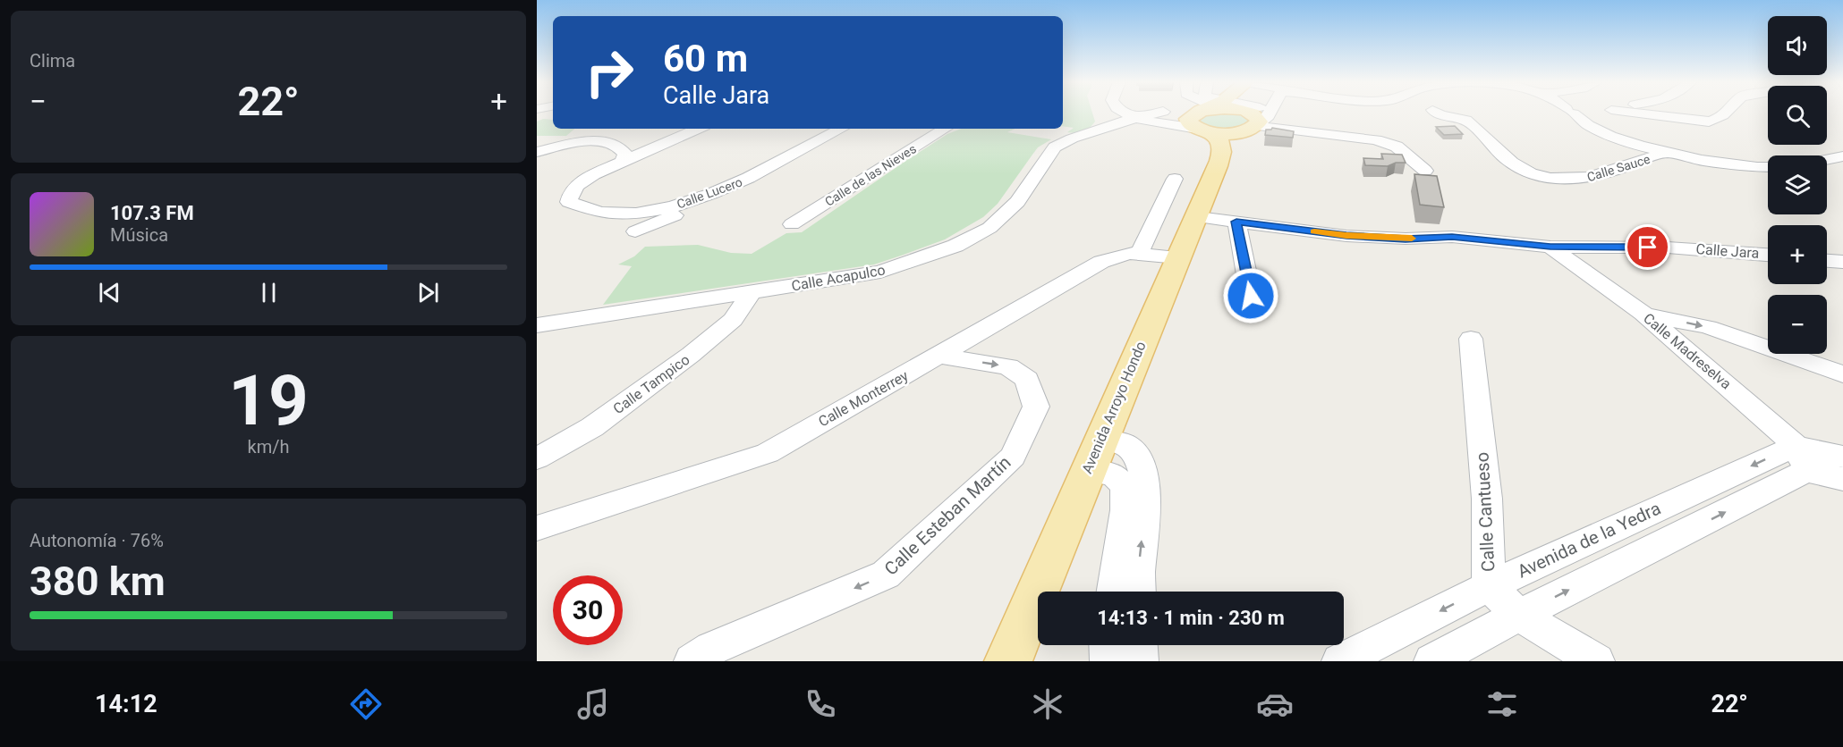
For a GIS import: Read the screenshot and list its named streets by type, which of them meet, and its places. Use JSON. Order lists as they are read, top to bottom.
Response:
{
  "streets": {
    "main road": ["Avenida Arroyo Hondo"],
    "street": [
      "Calle Sauce",
      "Calle de las Nieves",
      "Calle Lucero",
      "Calle Jara",
      "Calle Acapulco",
      "Calle Madreselva",
      "Calle Tampico",
      "Calle Monterrey",
      "Calle Cantueso",
      "Calle Esteban Martín",
      "Avenida de la Yedra"
    ]
  },
  "crossings": [
    ["Calle Jara", "Calle Madreselva"],
    ["Calle Jara", "Avenida Arroyo Hondo"],
    ["Calle Acapulco", "Calle Tampico"],
    ["Calle Madreselva", "Avenida de la Yedra"],
    ["Calle Monterrey", "Avenida Arroyo Hondo"],
    ["Calle Monterrey", "Calle Esteban Martín"],
    ["Calle Cantueso", "Avenida de la Yedra"]
  ],
  "page": {
    "tile": [
      "Clima",
      ["19", "km/h"],
      ["Autonomía · 76%", "380 km"]
    ],
    "map_buttons": ["+", "−"],
    "turn": ["60 m", "Calle Jara"],
    "heat": ["−", "22°", "+"],
    "song": ["107.3 FM", "Música"],
    "limit": "30",
    "trip": "14:13 · 1 min · 230 m",
    "tabs": ["14:12", "22°"]
  }
}
